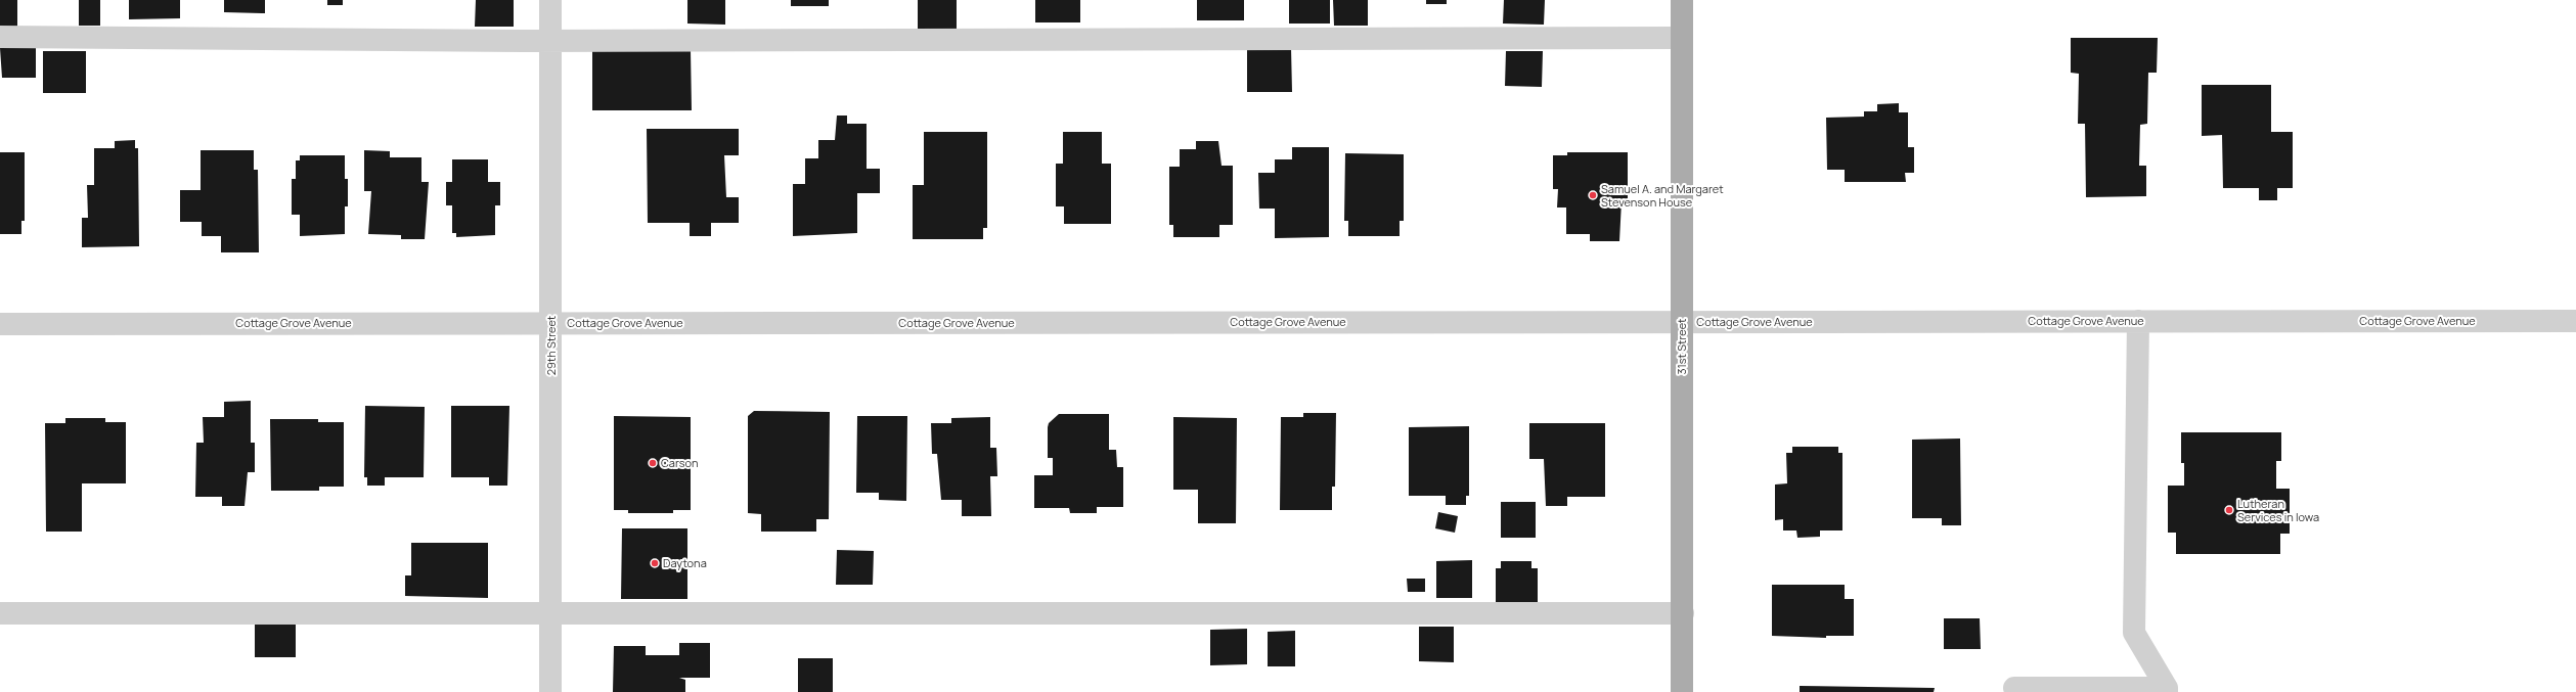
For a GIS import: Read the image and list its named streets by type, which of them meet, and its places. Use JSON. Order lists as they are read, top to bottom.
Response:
{
  "streets": {
    "main road": ["31st Street"],
    "street": ["Cottage Grove Avenue", "29th Street"]
  },
  "crossings": [
    ["Cottage Grove Avenue", "29th Street"],
    ["Cottage Grove Avenue", "31st Street"]
  ],
  "places": [
    "Samuel A. and Margaret Stevenson House",
    "Carson",
    "Lutheran Services in Iowa",
    "Daytona"
  ]
}
